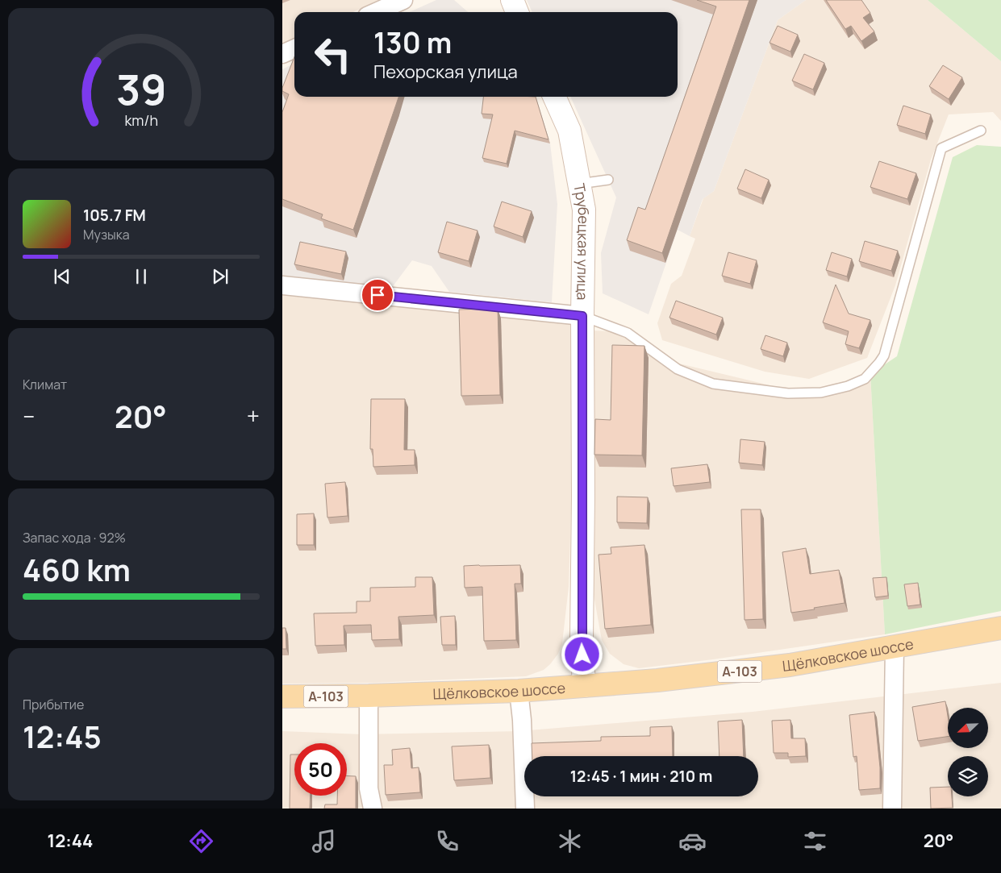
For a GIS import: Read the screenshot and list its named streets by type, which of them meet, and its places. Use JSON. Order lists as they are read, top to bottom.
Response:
{
  "streets": {
    "main road": ["Трубецкая улица", "Щёлковское шоссе", "А-103"]
  },
  "crossings": [
    ["Трубецкая улица", "Щёлковское шоссе"]
  ],
  "north": "bottom left",
  "page": {
    "turn": ["130 m", "Пехорская улица"],
    "song": ["105.7 FM", "Музыка"],
    "tile": [
      "Климат",
      ["Запас хода · 92%", "460 km"],
      ["Прибытие", "12:45"]
    ],
    "heat": ["−", "20°", "+"],
    "limit": "50",
    "trip": "12:45 · 1 мин · 210 m",
    "tabs": ["12:44", "20°"],
    "gauge": ["39", "km/h"]
  }
}
